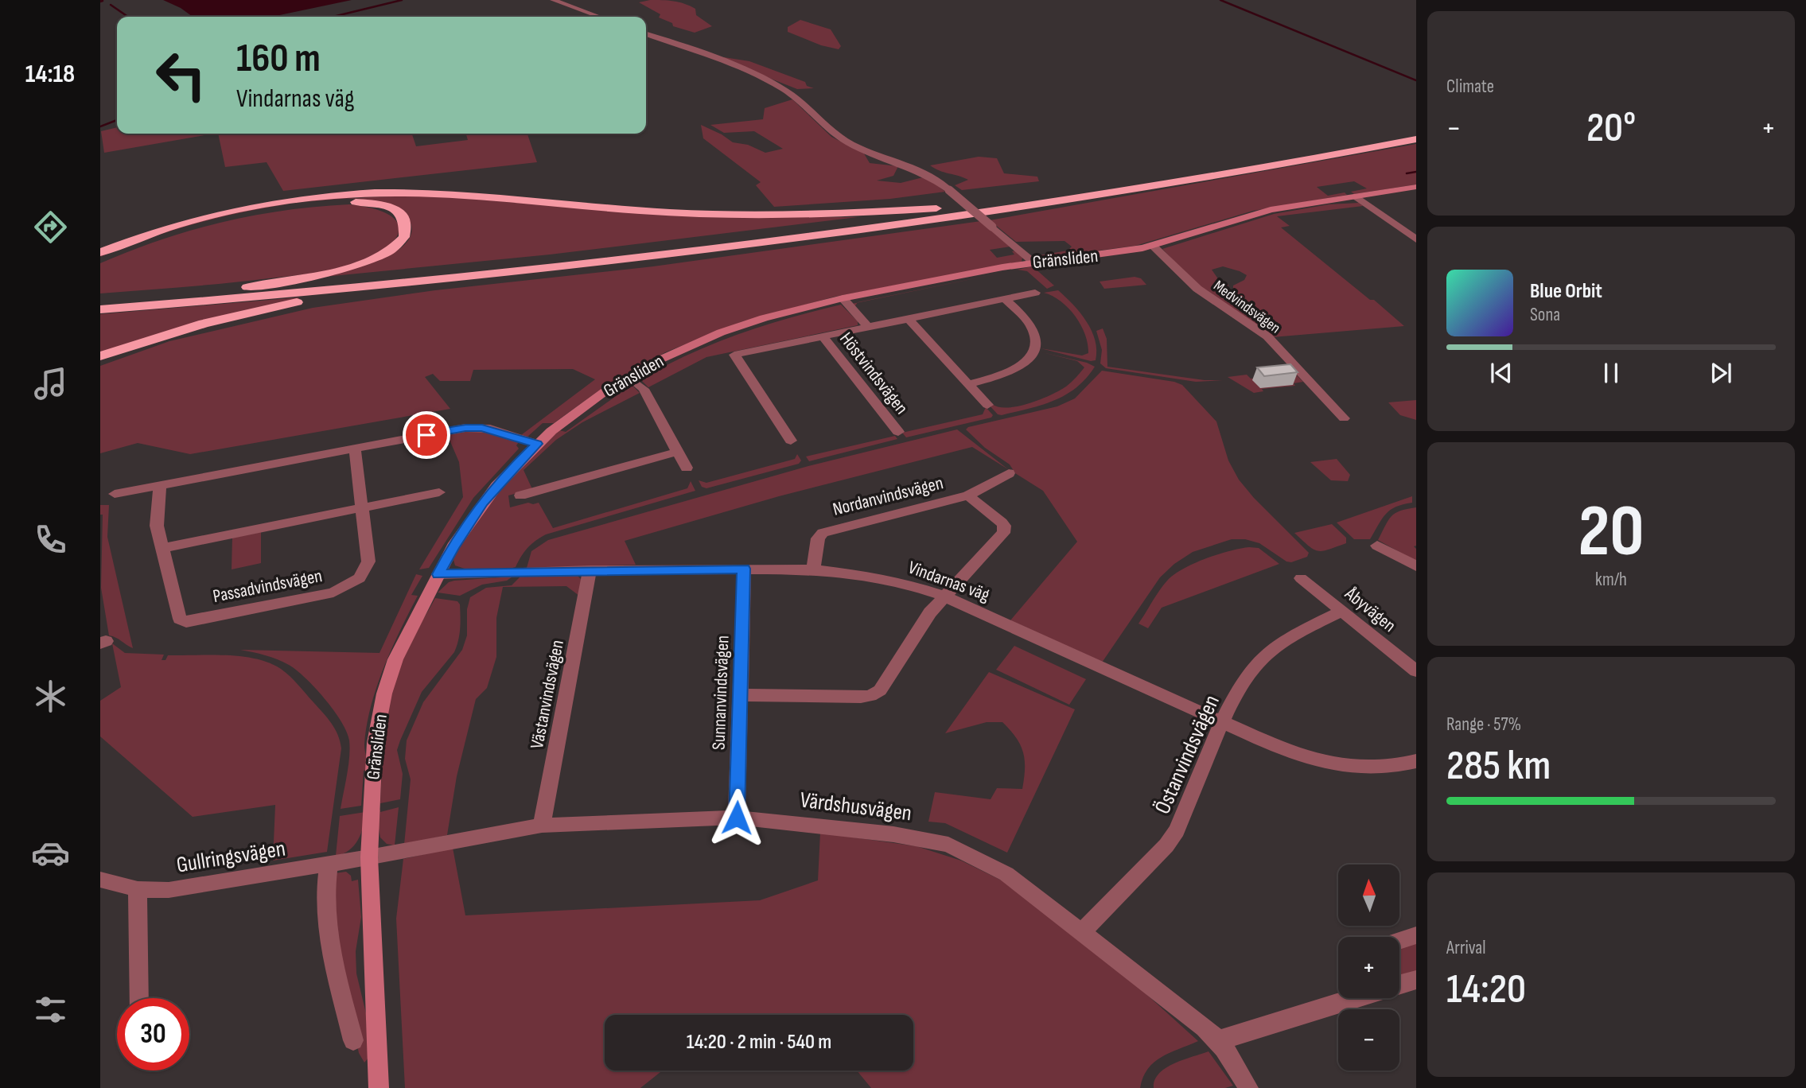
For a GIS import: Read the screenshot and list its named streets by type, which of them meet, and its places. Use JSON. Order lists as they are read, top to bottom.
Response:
{
  "streets": {
    "street": [
      "Gränsliden",
      "Medvindsvägen",
      "Höstvindsvägen",
      "Nordanvindsvägen",
      "Vindarnas väg",
      "Passadvindsvägen",
      "Åbyvägen",
      "Sunnanvindsvägen",
      "Västanvindsvägen",
      "Östanvindsvägen",
      "Värdshusvägen",
      "Gullringsvägen"
    ]
  },
  "crossings": [
    ["Gränsliden", "Medvindsvägen"],
    ["Gränsliden", "Höstvindsvägen"],
    ["Gränsliden", "Vindarnas väg"],
    ["Gränsliden", "Värdshusvägen"],
    ["Gränsliden", "Gullringsvägen"],
    ["Nordanvindsvägen", "Vindarnas väg"],
    ["Nordanvindsvägen", "Sunnanvindsvägen"],
    ["Vindarnas väg", "Sunnanvindsvägen"],
    ["Vindarnas väg", "Västanvindsvägen"],
    ["Vindarnas väg", "Östanvindsvägen"],
    ["Åbyvägen", "Östanvindsvägen"],
    ["Sunnanvindsvägen", "Värdshusvägen"],
    ["Västanvindsvägen", "Värdshusvägen"],
    ["Östanvindsvägen", "Värdshusvägen"],
    ["Värdshusvägen", "Gullringsvägen"]
  ],
  "north": "top",
  "page": {
    "tabs": "14:18",
    "tile": [
      "Climate",
      ["20", "km/h"],
      ["Range · 57%", "285 km"],
      ["Arrival", "14:20"]
    ],
    "turn": ["160 m", "Vindarnas väg"],
    "heat": ["−", "20°", "+"],
    "song": ["Blue Orbit", "Sona"],
    "map_buttons": ["+", "−"],
    "limit": "30",
    "trip": "14:20 · 2 min · 540 m"
  }
}
